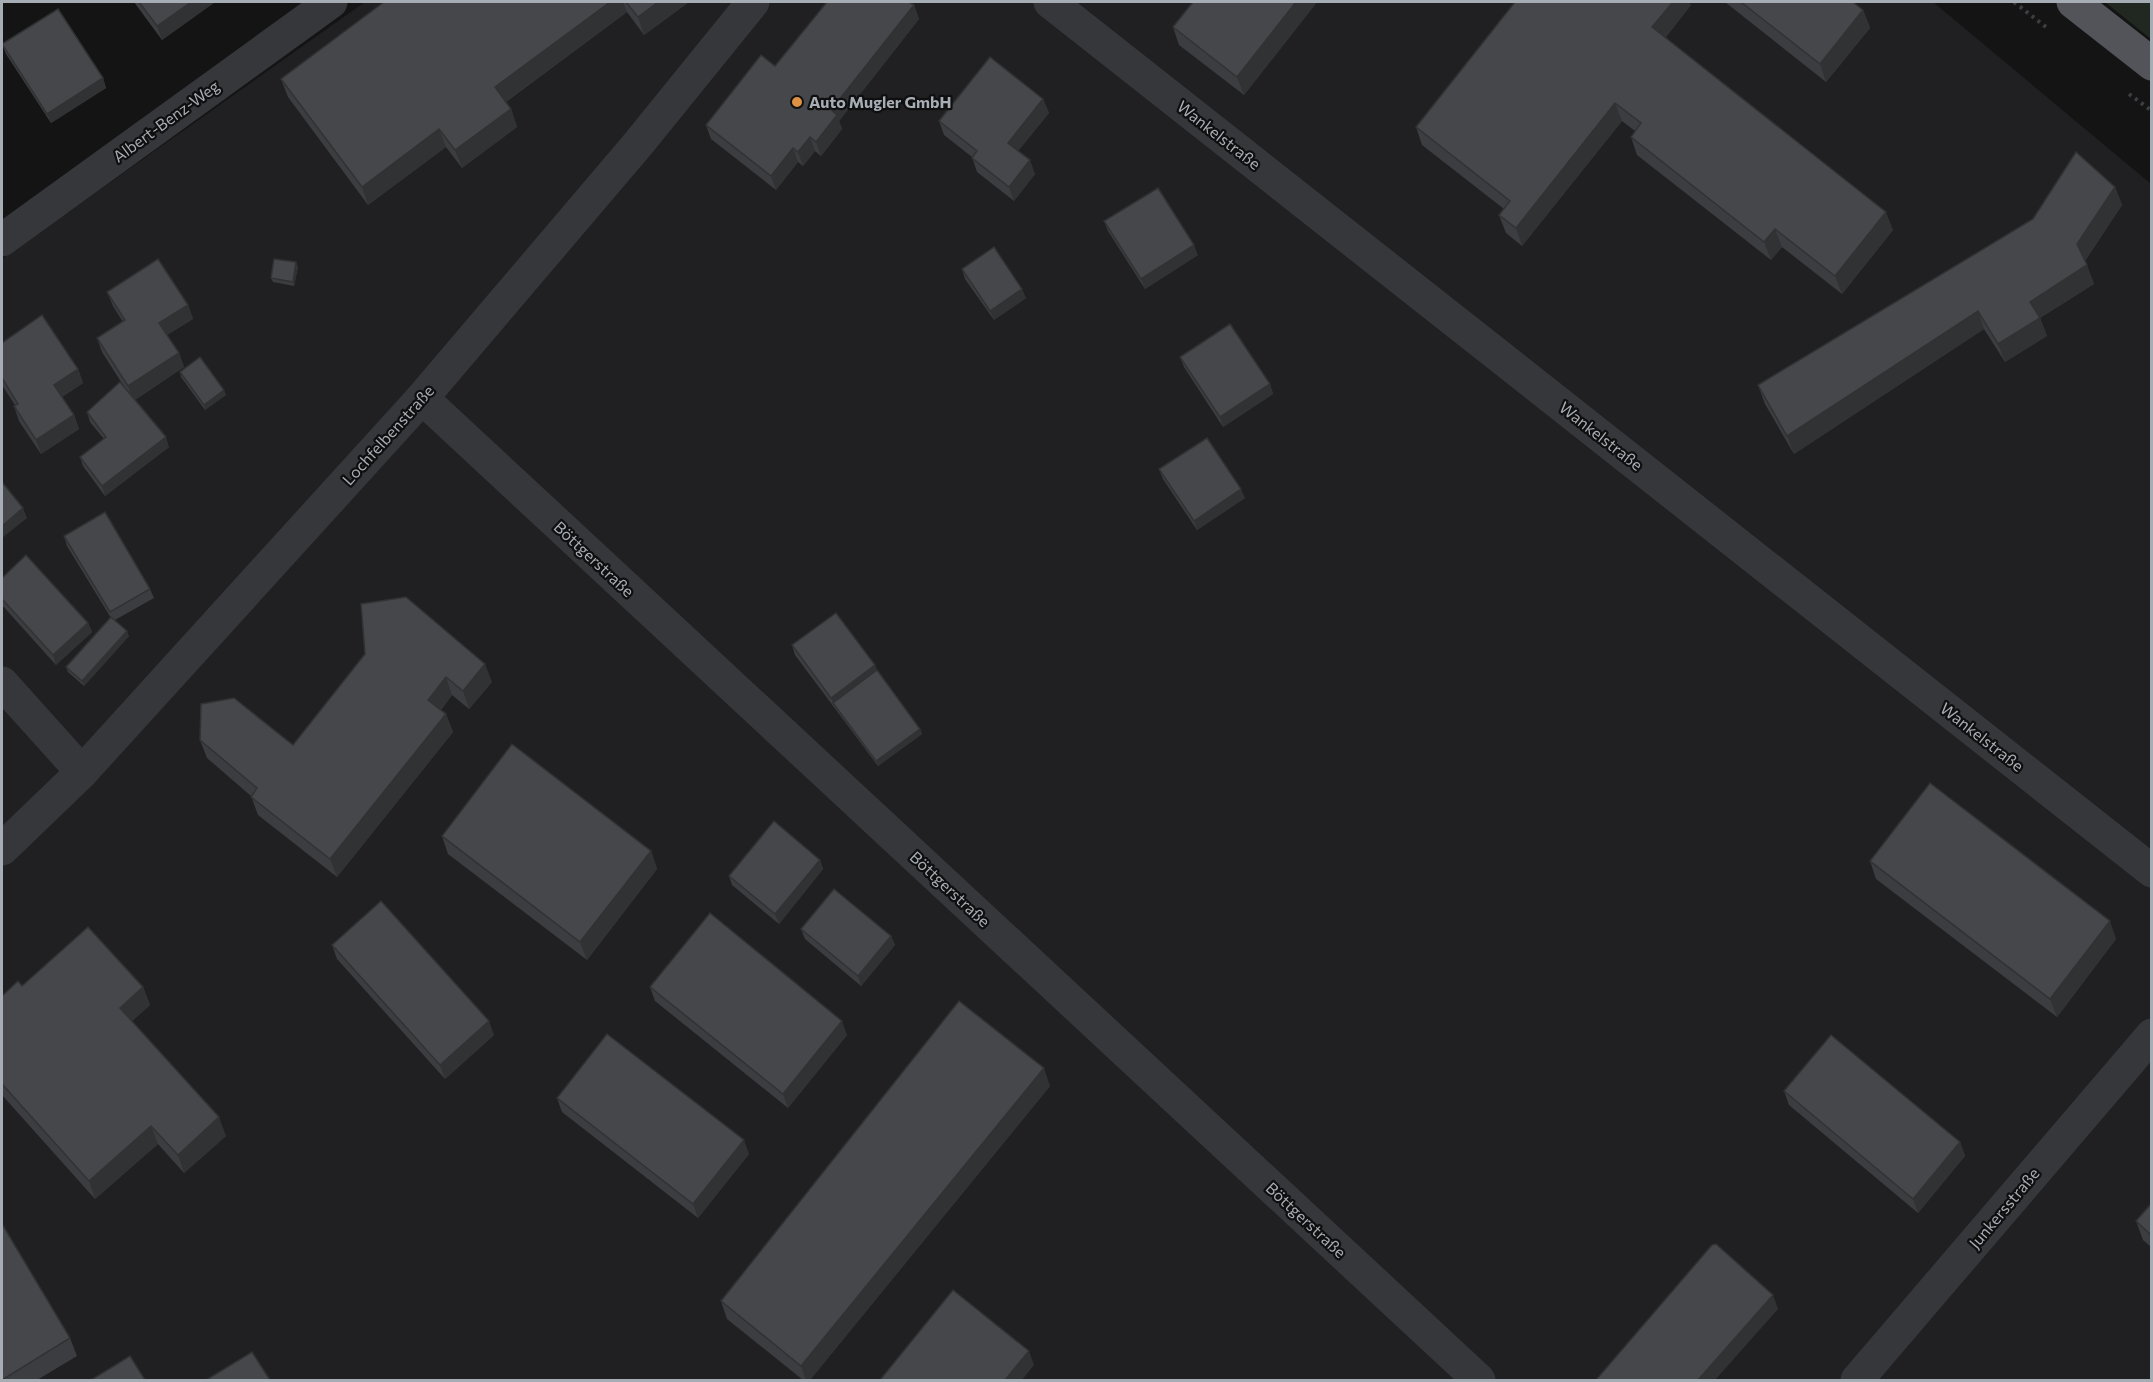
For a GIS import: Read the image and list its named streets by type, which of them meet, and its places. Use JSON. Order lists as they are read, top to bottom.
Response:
{
  "streets": {
    "street": [
      "Albert-Benz-Weg",
      "Wankelstraße",
      "Lochfelbenstraße",
      "Böttgerstraße",
      "Junkersstraße"
    ]
  },
  "crossings": [
    ["Lochfelbenstraße", "Böttgerstraße"]
  ],
  "places": ["Auto Mugler GmbH"]
}
